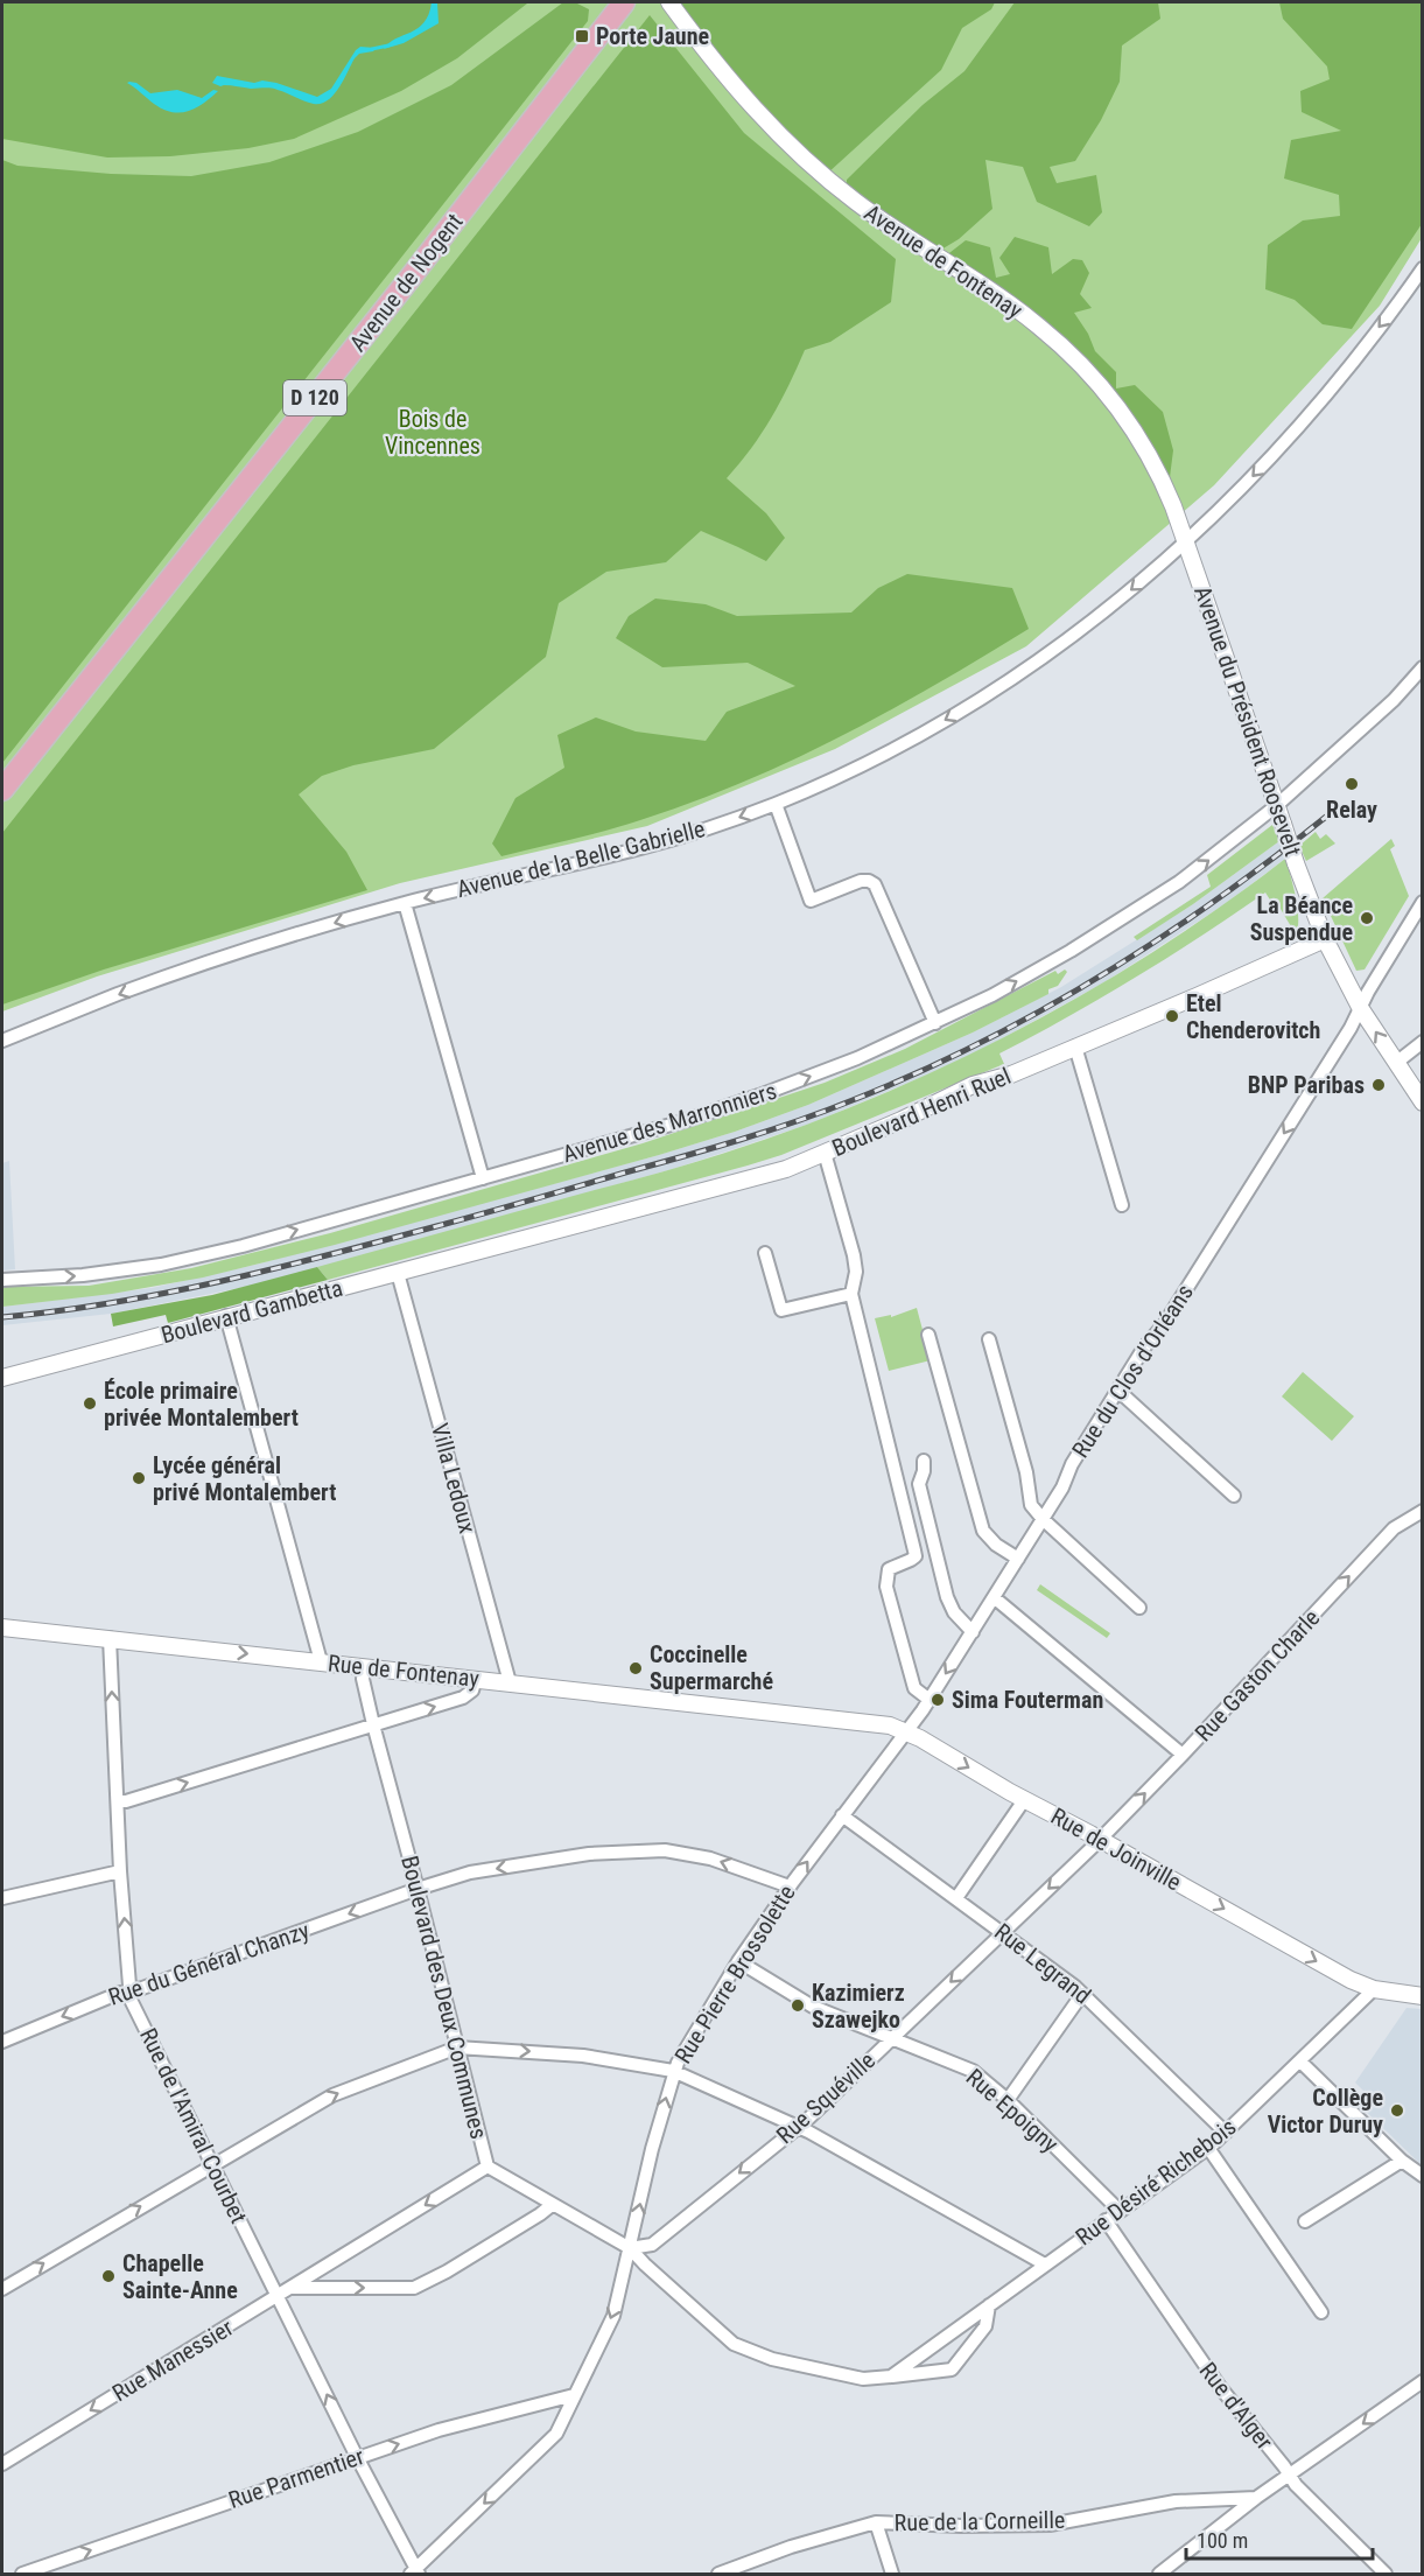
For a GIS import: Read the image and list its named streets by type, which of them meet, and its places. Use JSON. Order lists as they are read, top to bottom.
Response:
{
  "streets": {
    "main road": ["Avenue de Nogent", "D 120"],
    "street": [
      "Avenue de Fontenay",
      "Avenue du Président Roosevelt",
      "Avenue de la Belle Gabrielle",
      "Boulevard Henri Ruel",
      "Avenue des Marronniers",
      "Boulevard Gambetta",
      "Rue du Clos d'Orléans",
      "Villa Ledoux",
      "Rue de Fontenay",
      "Rue Gaston Charle",
      "Rue de Joinville",
      "Rue du Général Chanzy",
      "Rue Legrand",
      "Rue Pierre Brossolette",
      "Boulevard des Deux Communes",
      "Rue Squéville",
      "Rue Epoigny",
      "Rue de l'Amiral Courbet",
      "Rue Désiré Richebois",
      "Rue Manessier",
      "Rue d'Alger",
      "Rue Parmentier",
      "Rue de la Corneille"
    ]
  },
  "crossings": [
    ["Avenue de Fontenay", "Avenue du Président Roosevelt"],
    ["Avenue de Fontenay", "Avenue de la Belle Gabrielle"],
    ["Avenue du Président Roosevelt", "Avenue de la Belle Gabrielle"],
    ["Avenue du Président Roosevelt", "Boulevard Henri Ruel"],
    ["Avenue du Président Roosevelt", "Avenue des Marronniers"],
    ["Avenue du Président Roosevelt", "Rue du Clos d'Orléans"],
    ["Boulevard Henri Ruel", "Boulevard Gambetta"],
    ["Boulevard Gambetta", "Villa Ledoux"],
    ["Rue du Clos d'Orléans", "Rue de Joinville"],
    ["Rue du Clos d'Orléans", "Rue Pierre Brossolette"],
    ["Villa Ledoux", "Rue de Fontenay"],
    ["Rue de Fontenay", "Rue de Joinville"],
    ["Rue de Fontenay", "Boulevard des Deux Communes"],
    ["Rue de Fontenay", "Rue de l'Amiral Courbet"],
    ["Rue Gaston Charle", "Rue de Joinville"],
    ["Rue Gaston Charle", "Rue Squéville"],
    ["Rue de Joinville", "Rue Pierre Brossolette"],
    ["Rue de Joinville", "Rue Squéville"],
    ["Rue de Joinville", "Rue Désiré Richebois"],
    ["Rue du Général Chanzy", "Rue Pierre Brossolette"],
    ["Rue du Général Chanzy", "Boulevard des Deux Communes"],
    ["Rue du Général Chanzy", "Rue de l'Amiral Courbet"],
    ["Rue Legrand", "Rue Pierre Brossolette"],
    ["Rue Legrand", "Rue Squéville"],
    ["Rue Legrand", "Rue Désiré Richebois"],
    ["Rue Pierre Brossolette", "Boulevard des Deux Communes"],
    ["Rue Pierre Brossolette", "Rue Squéville"],
    ["Rue Pierre Brossolette", "Rue Epoigny"],
    ["Rue Pierre Brossolette", "Rue de l'Amiral Courbet"],
    ["Rue Pierre Brossolette", "Rue Parmentier"],
    ["Boulevard des Deux Communes", "Rue Squéville"],
    ["Boulevard des Deux Communes", "Rue Manessier"],
    ["Rue Squéville", "Rue Epoigny"],
    ["Rue Epoigny", "Rue Désiré Richebois"],
    ["Rue de l'Amiral Courbet", "Rue Manessier"],
    ["Rue de l'Amiral Courbet", "Rue Parmentier"],
    ["Rue Désiré Richebois", "Rue d'Alger"]
  ],
  "one_way": [
    "Avenue de la Belle Gabrielle",
    "Avenue des Marronniers",
    "Rue du Clos d'Orléans",
    "Rue Gaston Charle",
    "Rue de Joinville",
    "Rue du Général Chanzy",
    "Rue de l'Amiral Courbet",
    "Rue Parmentier"
  ],
  "parks": ["Bois de Vincennes"],
  "places": {
    "transit": ["Porte Jaune"],
    "other": [
      "Relay",
      "La Béance Suspendue",
      "Etel Chenderovitch",
      "BNP Paribas",
      "École primaire privée Montalembert",
      "Lycée général privé Montalembert",
      "Coccinelle Supermarché",
      "Sima Fouterman",
      "Kazimierz Szawejko",
      "Collège Victor Duruy",
      "Chapelle Sainte-Anne"
    ]
  },
  "scale_bar": "100 m"
}
